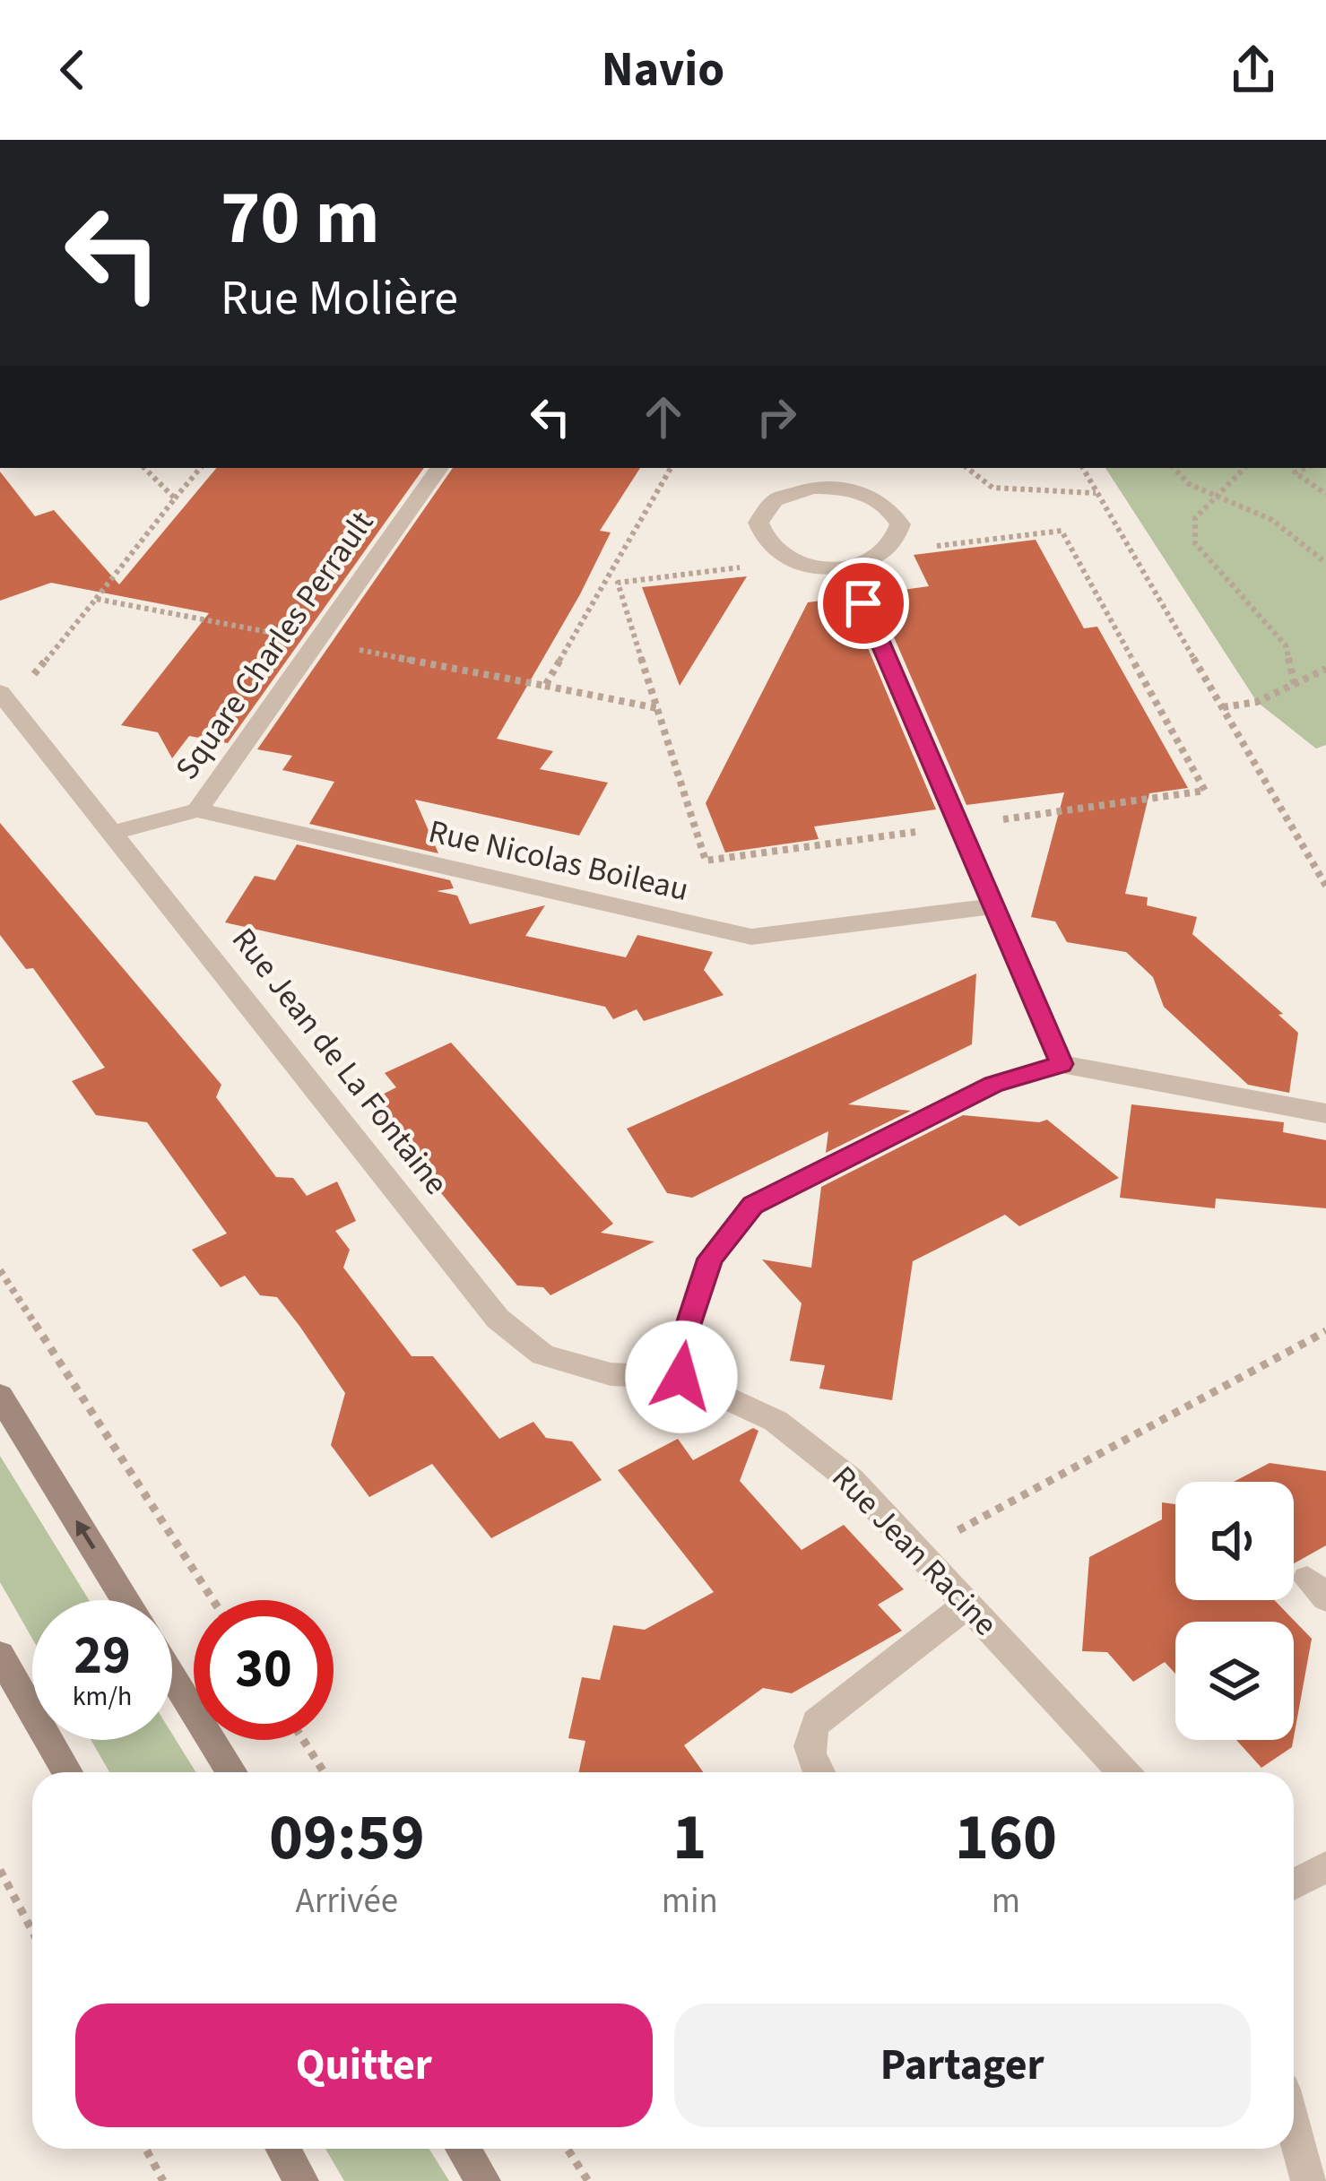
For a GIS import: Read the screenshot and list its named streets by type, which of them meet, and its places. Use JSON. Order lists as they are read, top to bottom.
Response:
{
  "streets": {
    "street": [
      "Square Charles Perrault",
      "Rue Nicolas Boileau",
      "Rue Jean de La Fontaine",
      "Rue Jean Racine"
    ]
  },
  "crossings": [
    ["Square Charles Perrault", "Rue Nicolas Boileau"],
    ["Rue Nicolas Boileau", "Rue Jean de La Fontaine"],
    ["Rue Jean de La Fontaine", "Rue Jean Racine"]
  ],
  "page": {
    "header": "Navio",
    "turn": ["70 m", "Rue Molière"],
    "speed": "29 km/h",
    "limit": "30",
    "eta": [
      "09:59",
      "Arrivée",
      "1",
      "min",
      "160",
      "m"
    ],
    "buttons": ["Quitter", "Partager"]
  }
}
